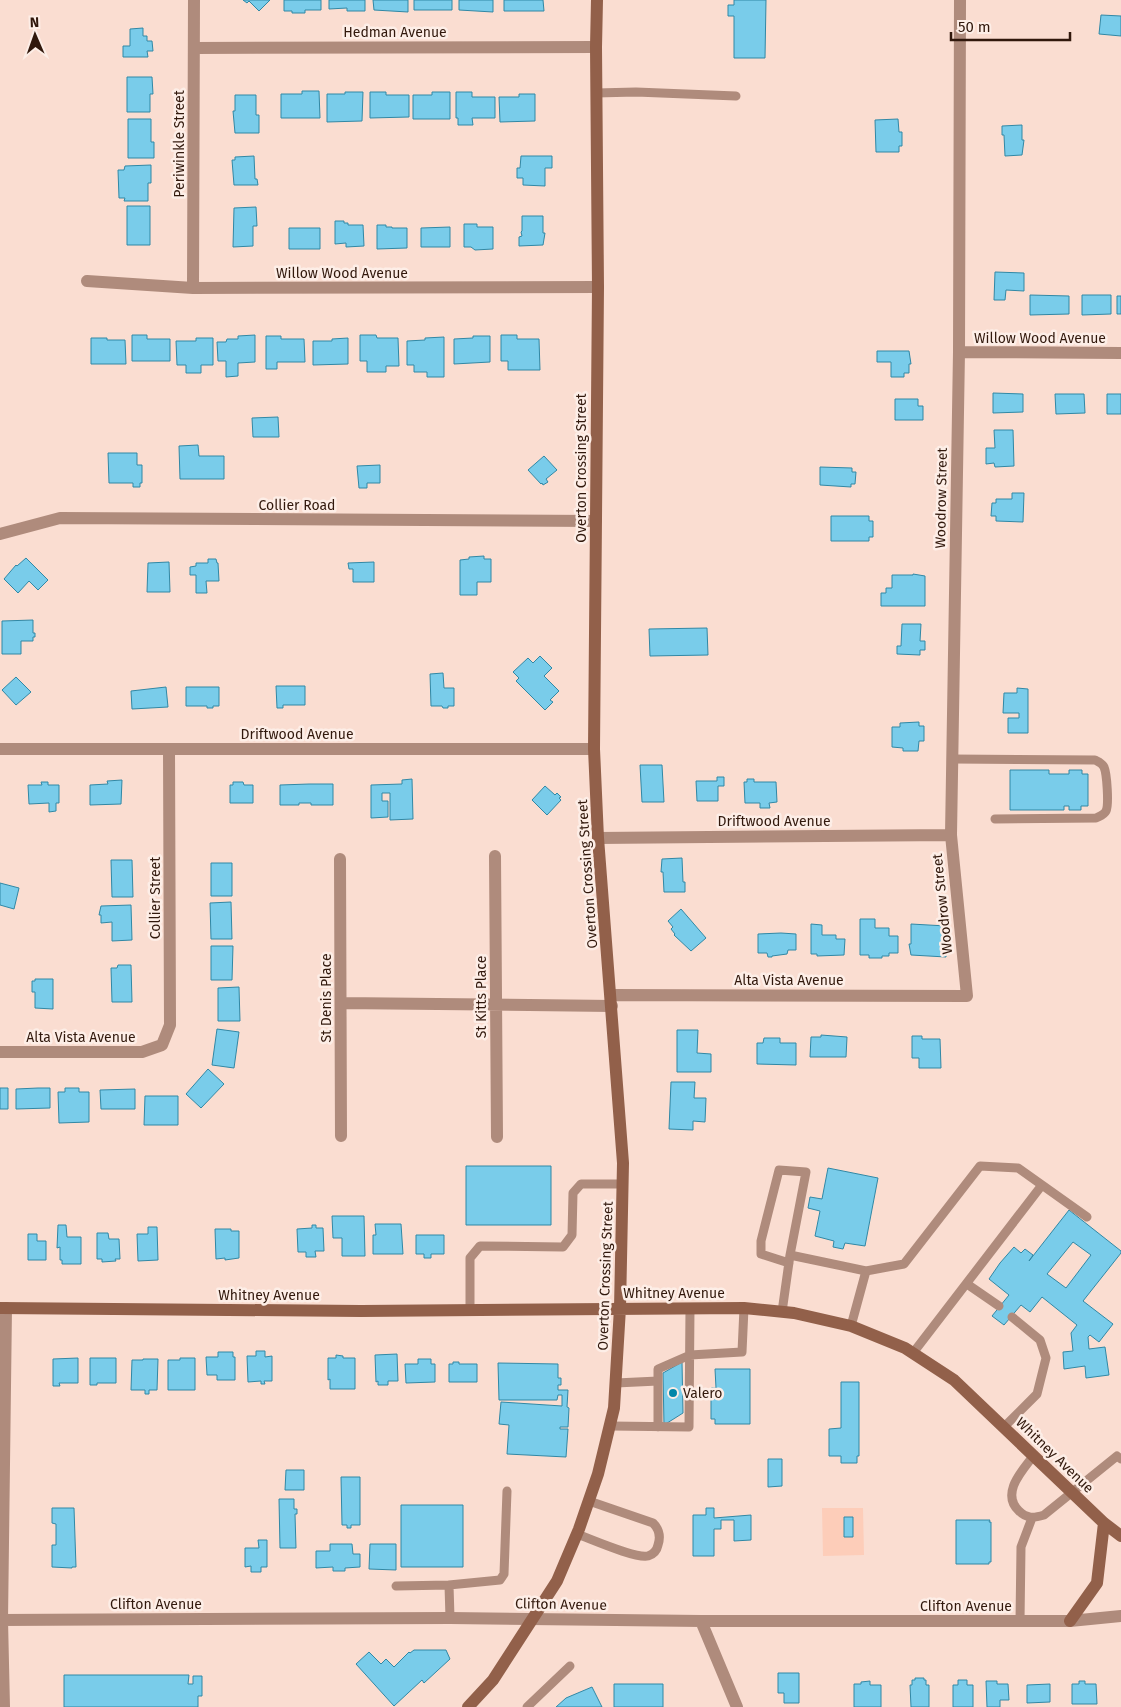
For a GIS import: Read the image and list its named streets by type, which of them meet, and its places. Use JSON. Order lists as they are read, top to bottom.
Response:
{
  "streets": {
    "main road": ["Overton Crossing Street", "Whitney Avenue"],
    "street": [
      "Hedman Avenue",
      "Periwinkle Street",
      "Willow Wood Avenue",
      "Woodrow Street",
      "Collier Road",
      "Driftwood Avenue",
      "Collier Street",
      "Alta Vista Avenue",
      "St Kitts Place",
      "St Denis Place",
      "Clifton Avenue"
    ]
  },
  "crossings": [
    ["Hedman Avenue", "Periwinkle Street"],
    ["Hedman Avenue", "Overton Crossing Street"],
    ["Periwinkle Street", "Willow Wood Avenue"],
    ["Willow Wood Avenue", "Overton Crossing Street"],
    ["Willow Wood Avenue", "Woodrow Street"],
    ["Overton Crossing Street", "Collier Road"],
    ["Overton Crossing Street", "Driftwood Avenue"],
    ["Overton Crossing Street", "Alta Vista Avenue"],
    ["Overton Crossing Street", "Whitney Avenue"],
    ["Overton Crossing Street", "Clifton Avenue"],
    ["Woodrow Street", "Driftwood Avenue"],
    ["Woodrow Street", "Alta Vista Avenue"],
    ["Driftwood Avenue", "Collier Street"],
    ["Collier Street", "Alta Vista Avenue"],
    ["Alta Vista Avenue", "St Kitts Place"],
    ["Alta Vista Avenue", "St Denis Place"]
  ],
  "places": ["Valero"],
  "scale_bar": "50 m",
  "north": "top"
}
